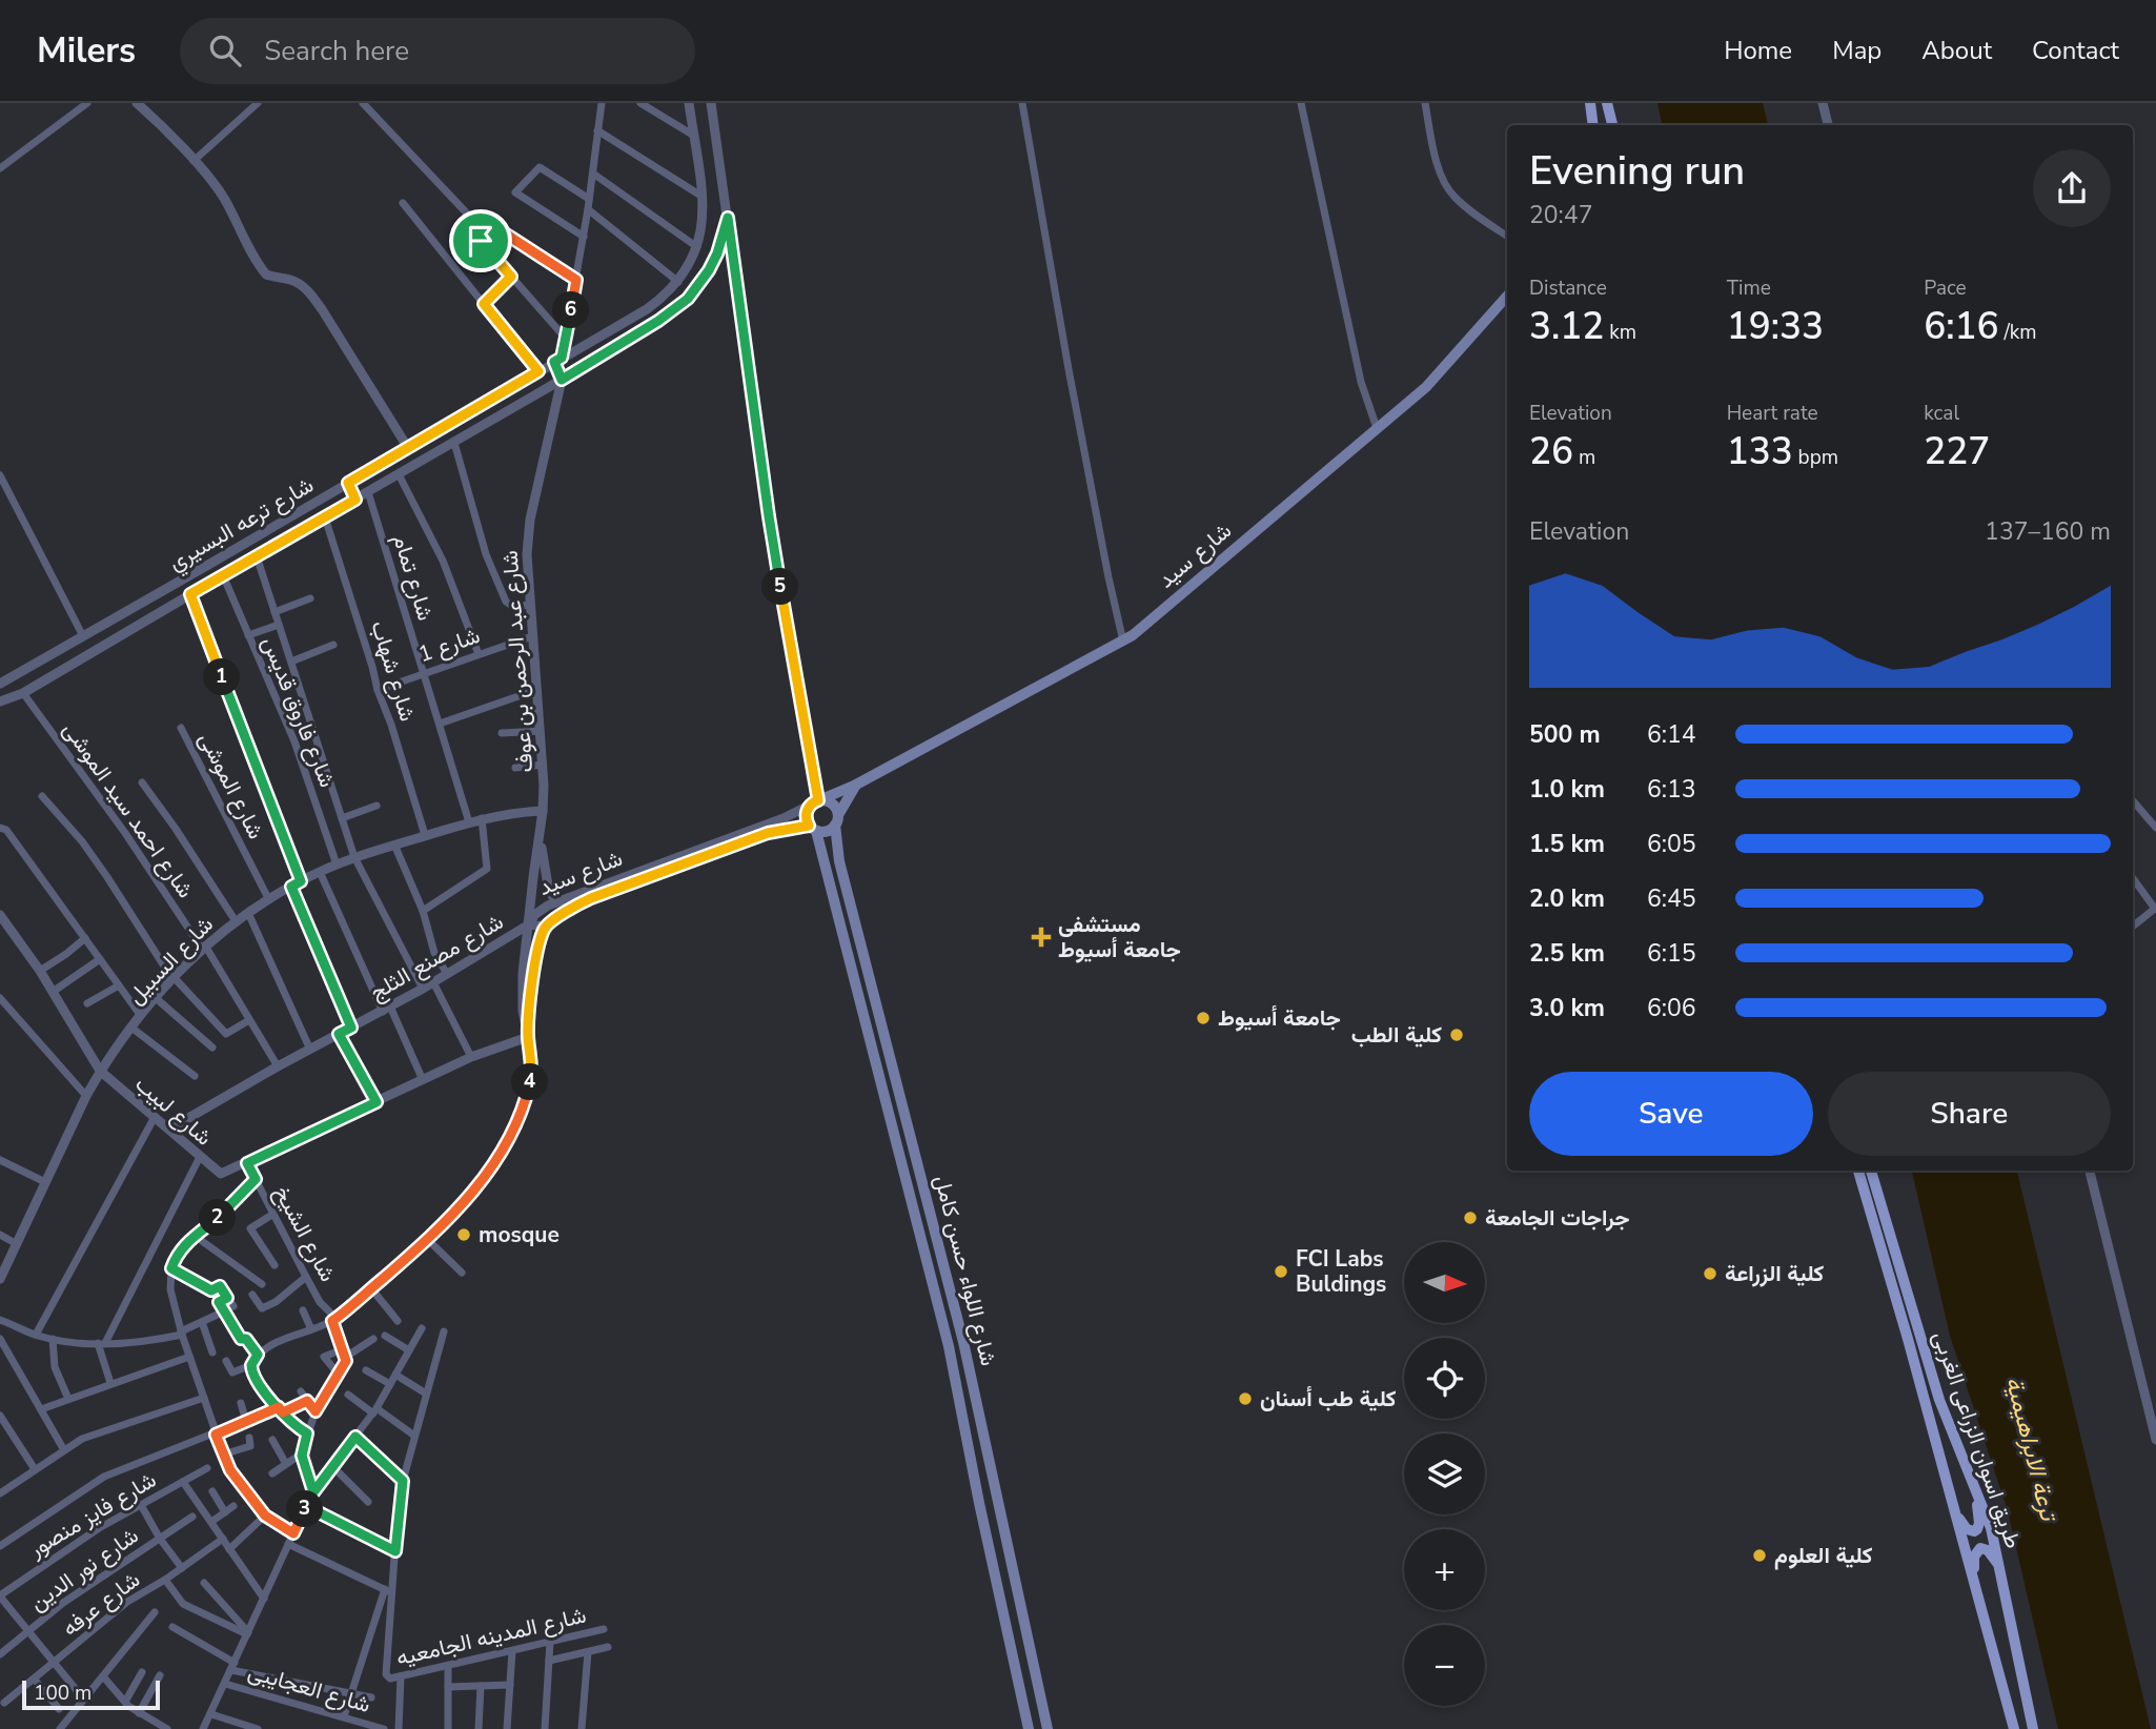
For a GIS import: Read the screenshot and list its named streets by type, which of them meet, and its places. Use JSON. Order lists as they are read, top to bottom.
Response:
{
  "streets": {
    "main road": ["شارع سيد", "شارع اللواء حسن كامل", "طريق اسوان الزراعى الغربى"],
    "street": [
      "شارع ترعه البسيري",
      "شارع تمام",
      "شارع 1",
      "شارع عبد الرحمن بن عوف",
      "شارع شهاب",
      "شارع فاروق قديس",
      "شارع الموشى",
      "شارع احمد سيد الموشى",
      "شارع مصنع الثلج",
      "شارع السبيل",
      "شارع لبيب",
      "شارع الشيخ",
      "شارع فايز منصور",
      "شارع نور الدين",
      "شارع عرفه",
      "شارع المدينه الجامعيه",
      "شارع العجايبى"
    ]
  },
  "crossings": [
    ["شارع ترعه البسيري", "شارع تمام"],
    ["شارع ترعه البسيري", "شارع عبد الرحمن بن عوف"],
    ["شارع ترعه البسيري", "شارع شهاب"],
    ["شارع ترعه البسيري", "شارع فاروق قديس"],
    ["شارع ترعه البسيري", "شارع احمد سيد الموشى"],
    ["شارع سيد", "شارع عبد الرحمن بن عوف"],
    ["شارع سيد", "شارع مصنع الثلج"],
    ["شارع سيد", "شارع اللواء حسن كامل"],
    ["شارع تمام", "شارع 1"],
    ["شارع تمام", "شارع السبيل"],
    ["شارع 1", "شارع عبد الرحمن بن عوف"],
    ["شارع 1", "شارع شهاب"],
    ["شارع عبد الرحمن بن عوف", "شارع مصنع الثلج"],
    ["شارع عبد الرحمن بن عوف", "شارع السبيل"],
    ["شارع شهاب", "شارع السبيل"],
    ["شارع فاروق قديس", "شارع السبيل"],
    ["شارع الموشى", "شارع السبيل"],
    ["شارع احمد سيد الموشى", "شارع مصنع الثلج"],
    ["شارع احمد سيد الموشى", "شارع السبيل"],
    ["شارع مصنع الثلج", "شارع لبيب"],
    ["شارع السبيل", "شارع لبيب"],
    ["شارع لبيب", "شارع الشيخ"]
  ],
  "water": ["ترعة الابراهيمية"],
  "places": {
    "health": ["مستشفی جامعة أسيوط"],
    "other": [
      "جامعة أسيوط",
      "كلية الطب",
      "جراجات الجامعة",
      "mosque",
      "FCI Labs Buldings",
      "كلية الزراعة",
      "كلية طب أسنان",
      "كلية العلوم"
    ]
  },
  "scale_bar": "100 m",
  "north": "right",
  "page": {
    "header": "Milers",
    "search": "Search here",
    "nav": [
      "Home",
      "Map",
      "About",
      "Contact"
    ],
    "heading": ["Evening run", "20:47"],
    "stats": [
      ["Distance", "3.12 km"],
      ["Time", "19:33"],
      ["Pace", "6:16 /km"],
      ["Elevation", "26 m"],
      ["Heart rate", "133 bpm"],
      ["kcal", "227"]
    ],
    "pins": [
      "6",
      "5",
      "1",
      "4",
      "2",
      "3"
    ],
    "chart": ["Elevation", "137–160 m"],
    "list": [
      {
        "name": "500 m",
        "note": "6:14"
      },
      {
        "name": "1.0 km",
        "note": "6:13"
      },
      {
        "name": "1.5 km",
        "note": "6:05"
      },
      {
        "name": "2.0 km",
        "note": "6:45"
      },
      {
        "name": "2.5 km",
        "note": "6:15"
      },
      {
        "name": "3.0 km",
        "note": "6:06"
      }
    ],
    "buttons": ["Save", "Share"],
    "map_buttons": ["+", "−"],
    "scale": "100 m"
  }
}
